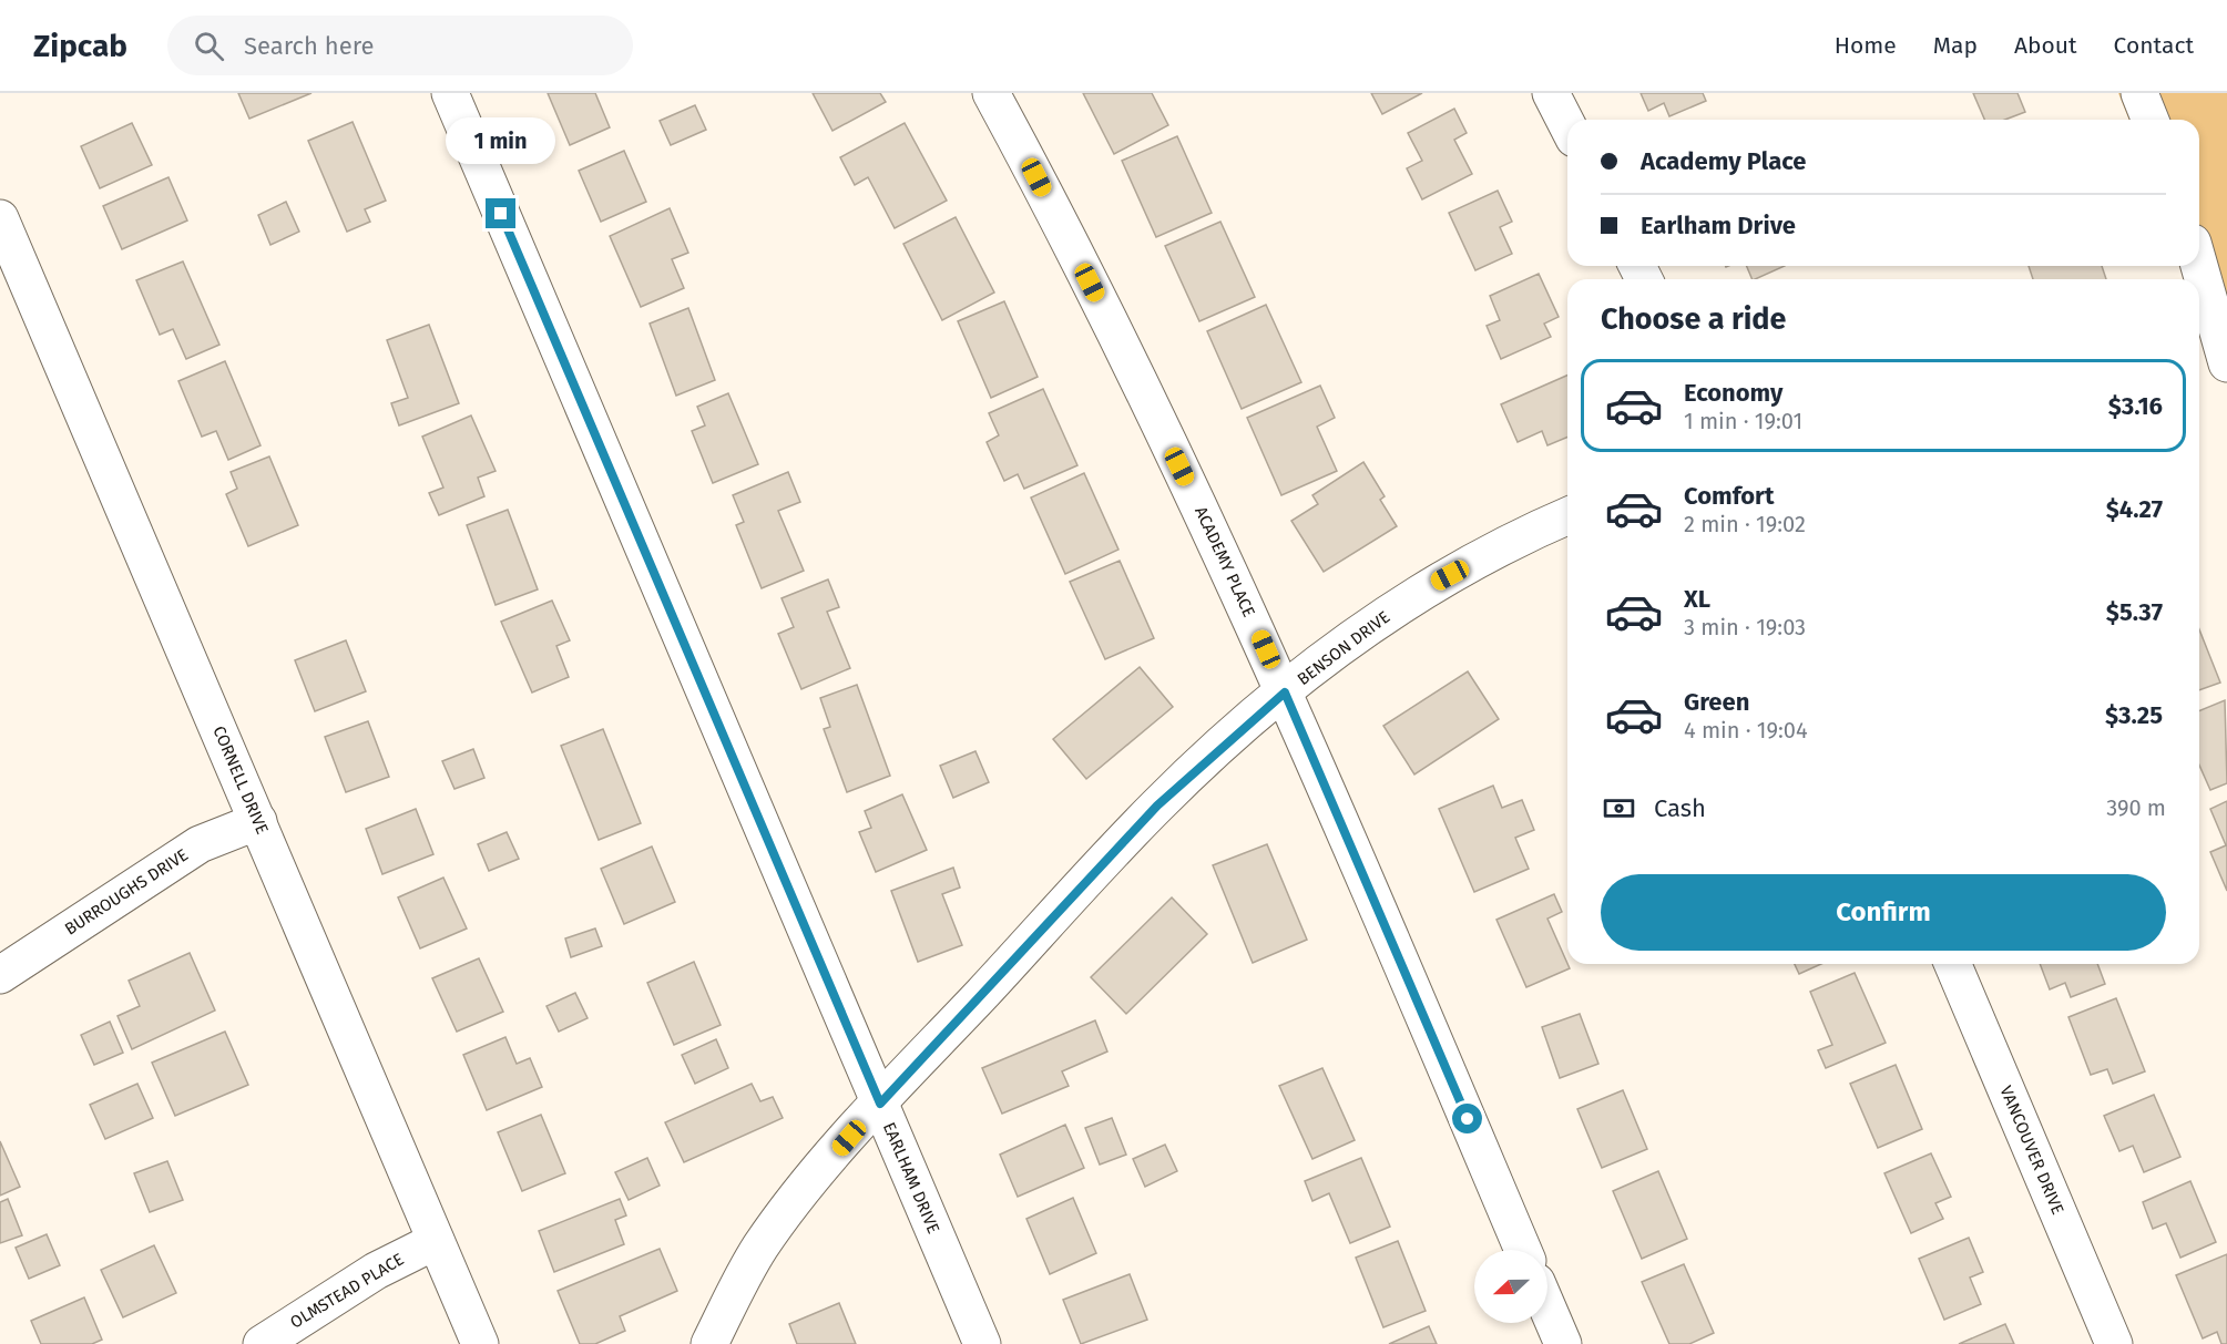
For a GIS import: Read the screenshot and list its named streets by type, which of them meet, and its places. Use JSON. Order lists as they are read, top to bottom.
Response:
{
  "streets": {
    "street": [
      "ACADEMY PLACE",
      "BENSON DRIVE",
      "CORNELL DRIVE",
      "BURROUGHS DRIVE",
      "VANCOUVER DRIVE",
      "EARLHAM DRIVE",
      "OLMSTEAD PLACE"
    ]
  },
  "crossings": [
    ["ACADEMY PLACE", "BENSON DRIVE"],
    ["BENSON DRIVE", "EARLHAM DRIVE"],
    ["CORNELL DRIVE", "BURROUGHS DRIVE"],
    ["CORNELL DRIVE", "OLMSTEAD PLACE"]
  ],
  "north": "left",
  "page": {
    "header": "Zipcab",
    "search": "Search here",
    "nav": [
      "Home",
      "Map",
      "About",
      "Contact"
    ],
    "bubble": "1 min",
    "banner": ["Academy Place", "Earlham Drive"],
    "heading": "Choose a ride",
    "list": [
      {
        "name": "Economy",
        "note": "1 min · 19:01",
        "value": "$3.16"
      },
      {
        "name": "Comfort",
        "note": "2 min · 19:02",
        "value": "$4.27"
      },
      {
        "name": "XL",
        "note": "3 min · 19:03",
        "value": "$5.37"
      },
      {
        "name": "Green",
        "note": "4 min · 19:04",
        "value": "$3.25"
      }
    ],
    "pay": ["Cash", "390 m"],
    "buttons": "Confirm"
  }
}
